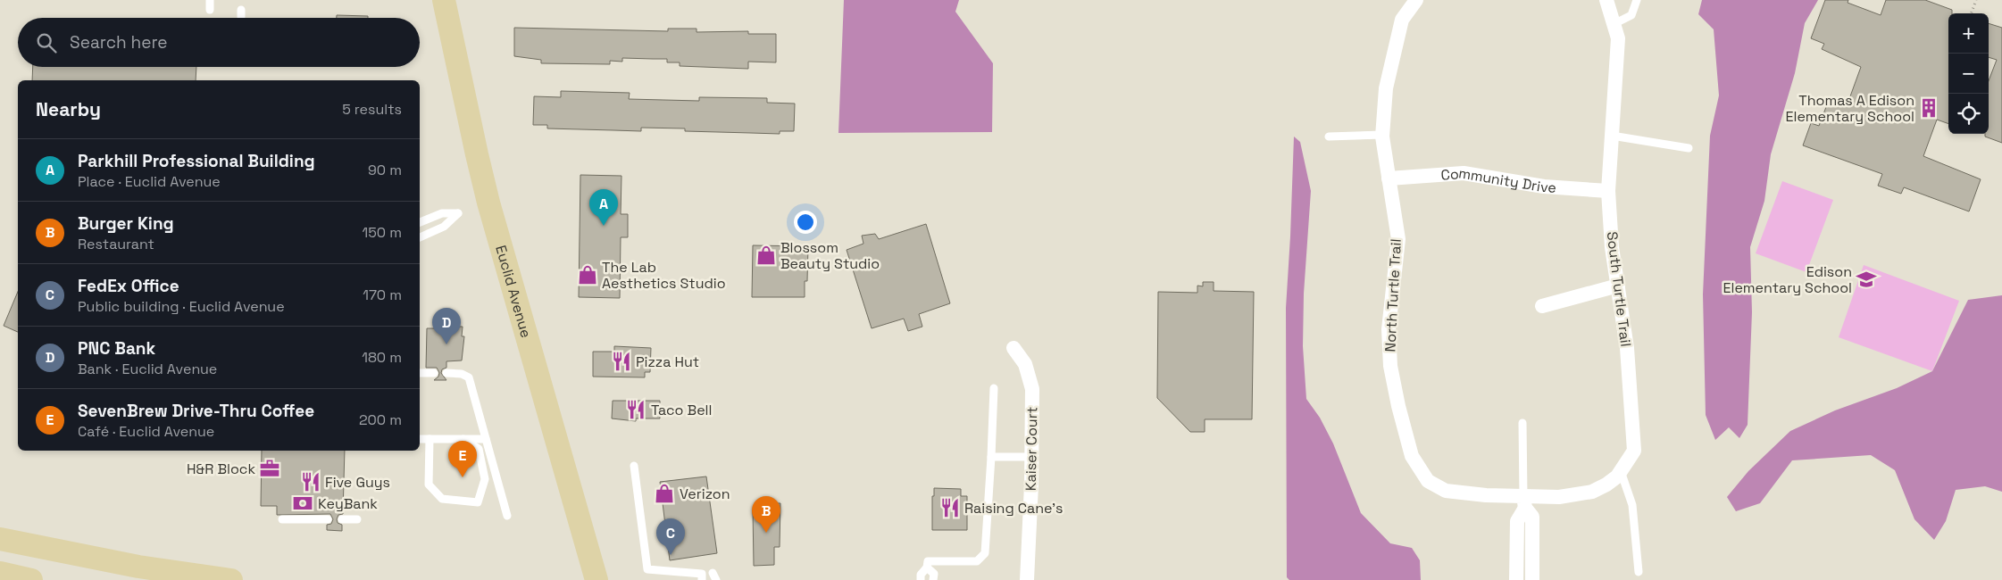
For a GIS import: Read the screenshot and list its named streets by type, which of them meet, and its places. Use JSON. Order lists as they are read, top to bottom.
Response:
{
  "streets": {
    "main road": ["Euclid Avenue"],
    "street": [
      "Community Drive",
      "South Turtle Trail",
      "North Turtle Trail",
      "Kaiser Court"
    ]
  },
  "crossings": [
    ["Community Drive", "South Turtle Trail"],
    ["Community Drive", "North Turtle Trail"],
    ["South Turtle Trail", "North Turtle Trail"]
  ],
  "places": {
    "building": ["Thomas A Edison Elementary School"],
    "shop": ["Blossom Beauty Studio", "The Lab Aesthetics Studio", "Verizon"],
    "school or university": ["Edison Elementary School"],
    "restaurant": [
      "Pizza Hut",
      "Taco Bell",
      "Five Guys",
      "Raising Cane's"
    ],
    "office": ["H&R Block"],
    "bank": ["KeyBank"]
  },
  "page": {
    "map_buttons": ["+", "−"],
    "search": "Search here",
    "heading": ["Nearby", "5 results"],
    "list": [
      {
        "mark": "A",
        "name": "Parkhill Professional Building",
        "note": "Place · Euclid Avenue",
        "value": "90 m"
      },
      {
        "mark": "B",
        "name": "Burger King",
        "note": "Restaurant",
        "value": "150 m"
      },
      {
        "mark": "C",
        "name": "FedEx Office",
        "note": "Public building · Euclid Avenue",
        "value": "170 m"
      },
      {
        "mark": "D",
        "name": "PNC Bank",
        "note": "Bank · Euclid Avenue",
        "value": "180 m"
      },
      {
        "mark": "E",
        "name": "SevenBrew Drive-Thru Coffee",
        "note": "Café · Euclid Avenue",
        "value": "200 m"
      }
    ],
    "pins": [
      "A",
      "D",
      "E",
      "B",
      "C"
    ]
  }
}
